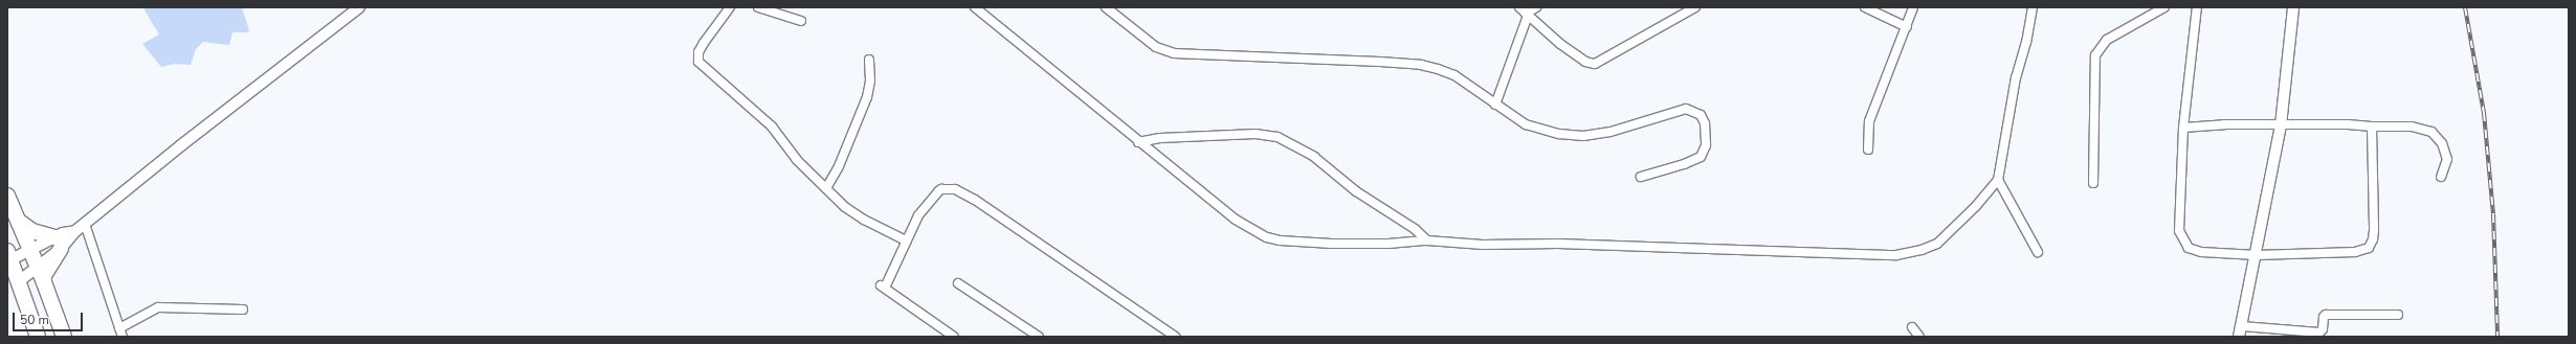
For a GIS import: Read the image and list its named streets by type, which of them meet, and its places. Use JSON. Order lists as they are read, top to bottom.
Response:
{
  "scale_bar": "50 m"
}
